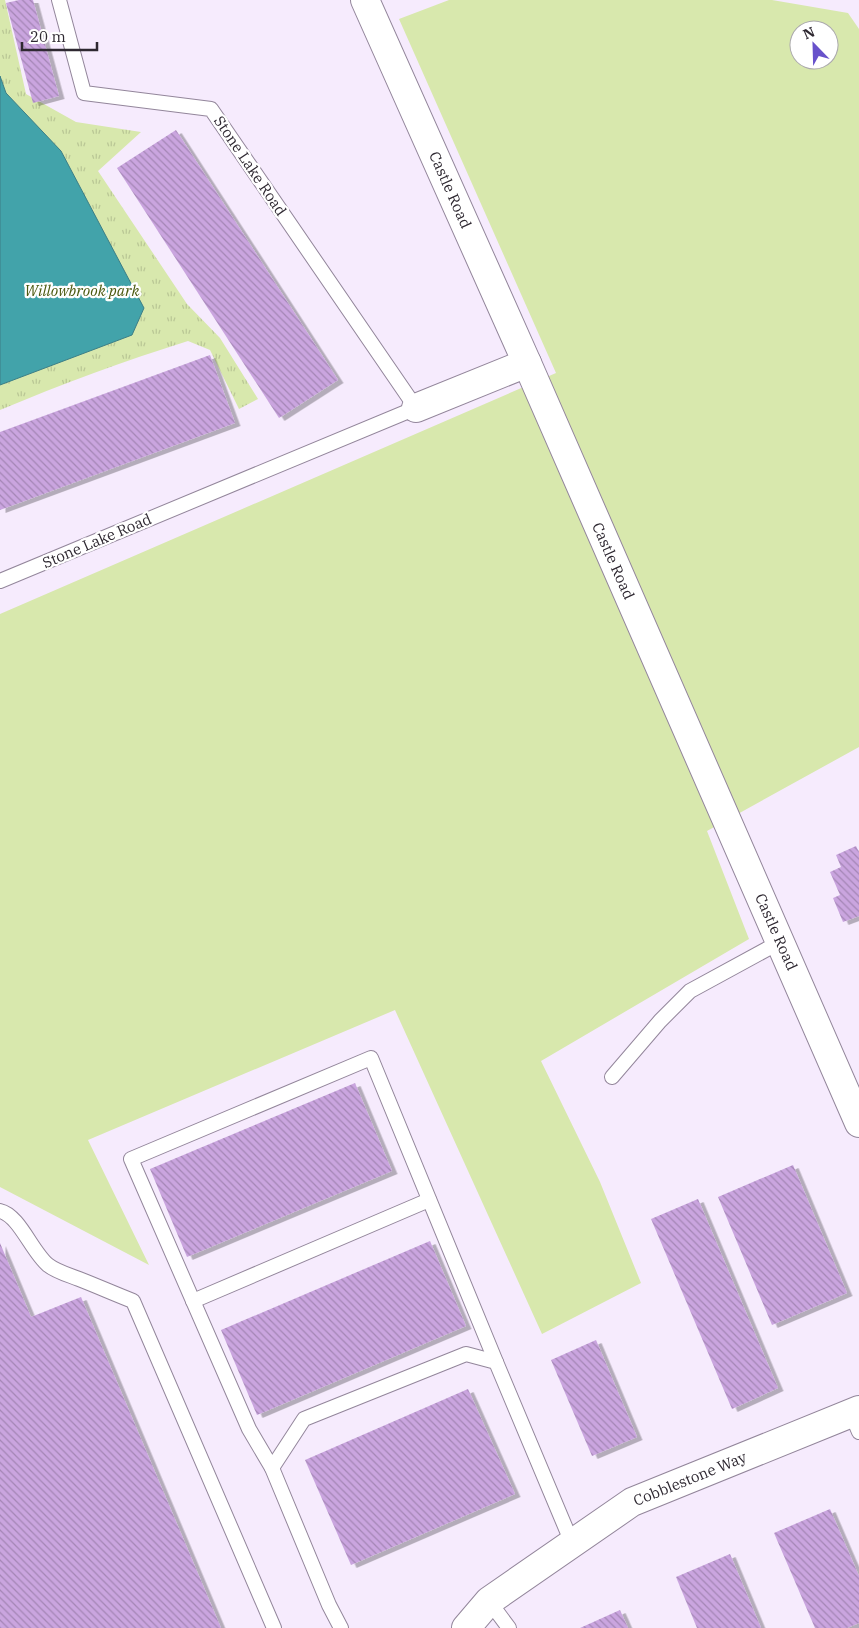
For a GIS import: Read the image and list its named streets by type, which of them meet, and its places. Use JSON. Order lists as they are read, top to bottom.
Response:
{
  "streets": {
    "street": ["Stone Lake Road", "Castle Road", "Cobblestone Way"]
  },
  "crossings": [
    ["Stone Lake Road", "Castle Road"]
  ],
  "parks": ["Willowbrook park"],
  "scale_bar": "20 m",
  "north": "top left"
}
